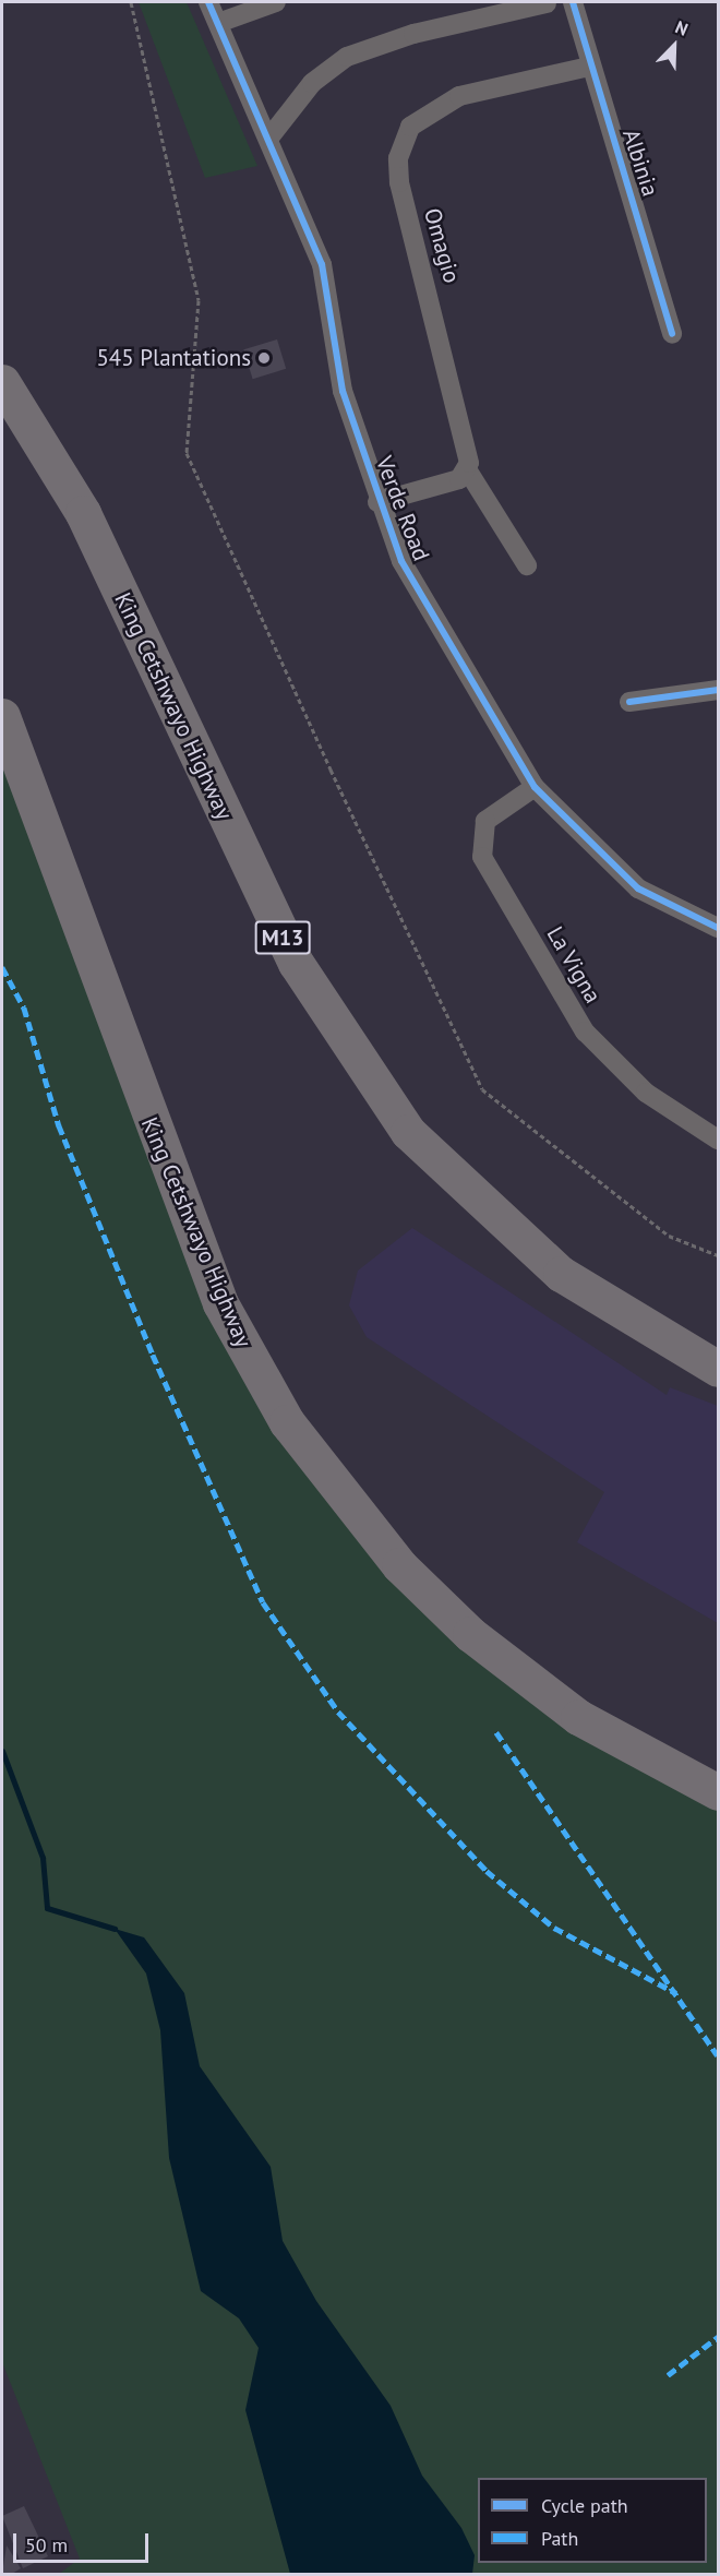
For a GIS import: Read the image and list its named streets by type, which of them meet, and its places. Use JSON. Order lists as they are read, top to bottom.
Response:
{
  "streets": {
    "highway": ["King Cetshwayo Highway", "M13"],
    "street": [
      "Albinia",
      "Omagio",
      "Verde Road",
      "La Vigna"
    ]
  },
  "crossings": [
    ["Albinia", "Omagio"],
    ["Verde Road", "La Vigna"]
  ],
  "places": ["545 Plantations"],
  "legend": ["Cycle path", "Path"],
  "scale_bar": "50 m",
  "north": "top right"
}
